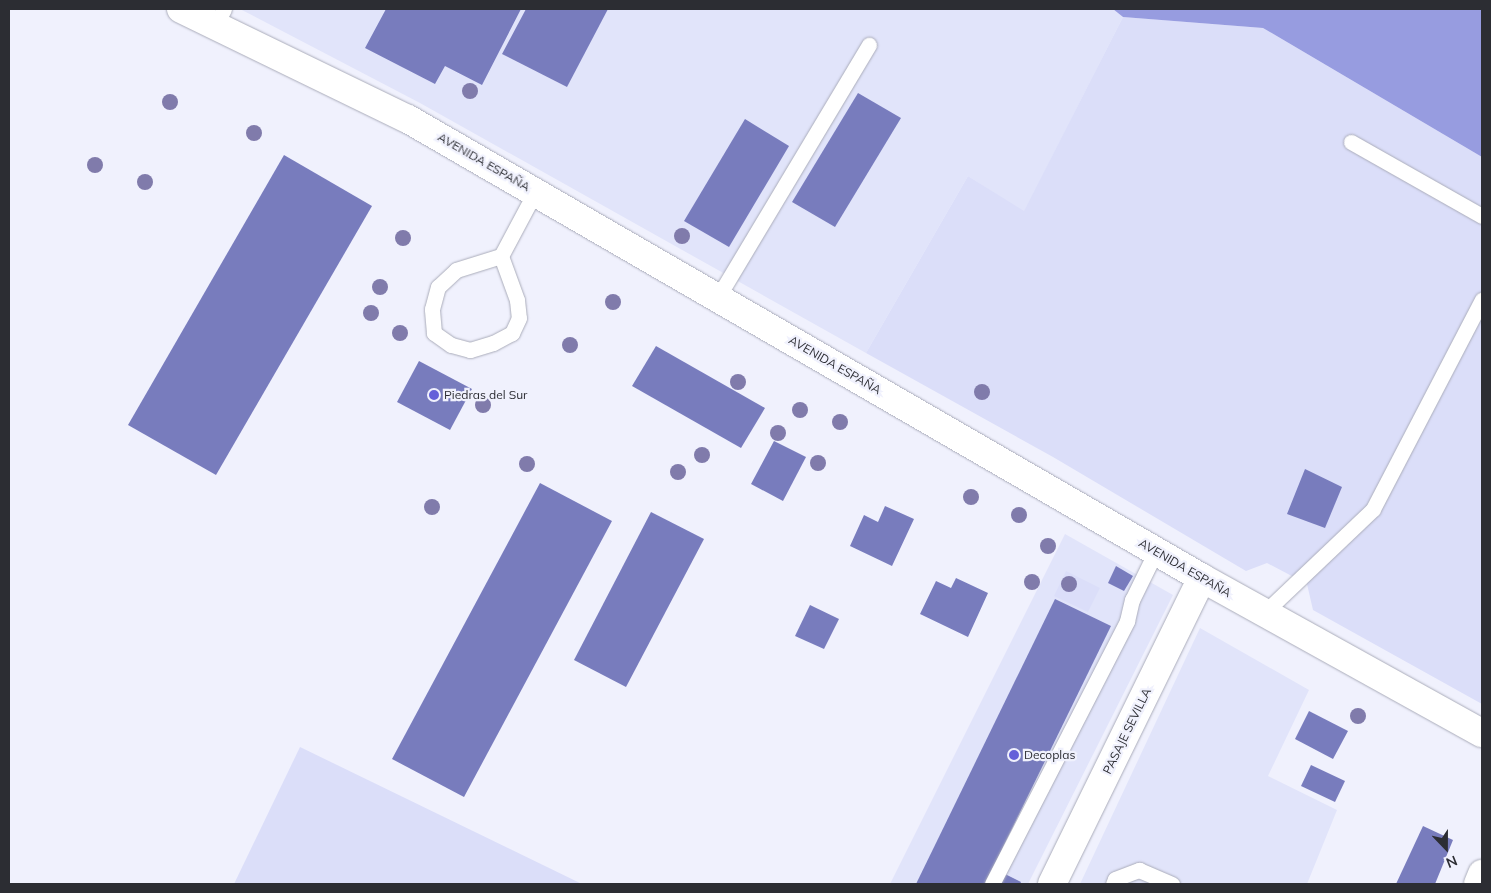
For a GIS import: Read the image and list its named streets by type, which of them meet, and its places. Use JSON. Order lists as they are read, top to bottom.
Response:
{
  "streets": {
    "main road": ["AVENIDA ESPAÑA", "PASAJE SEVILLA"]
  },
  "crossings": [
    ["AVENIDA ESPAÑA", "PASAJE SEVILLA"]
  ],
  "places": ["Piedras del Sur", "Decoplas"],
  "north": "bottom"
}
